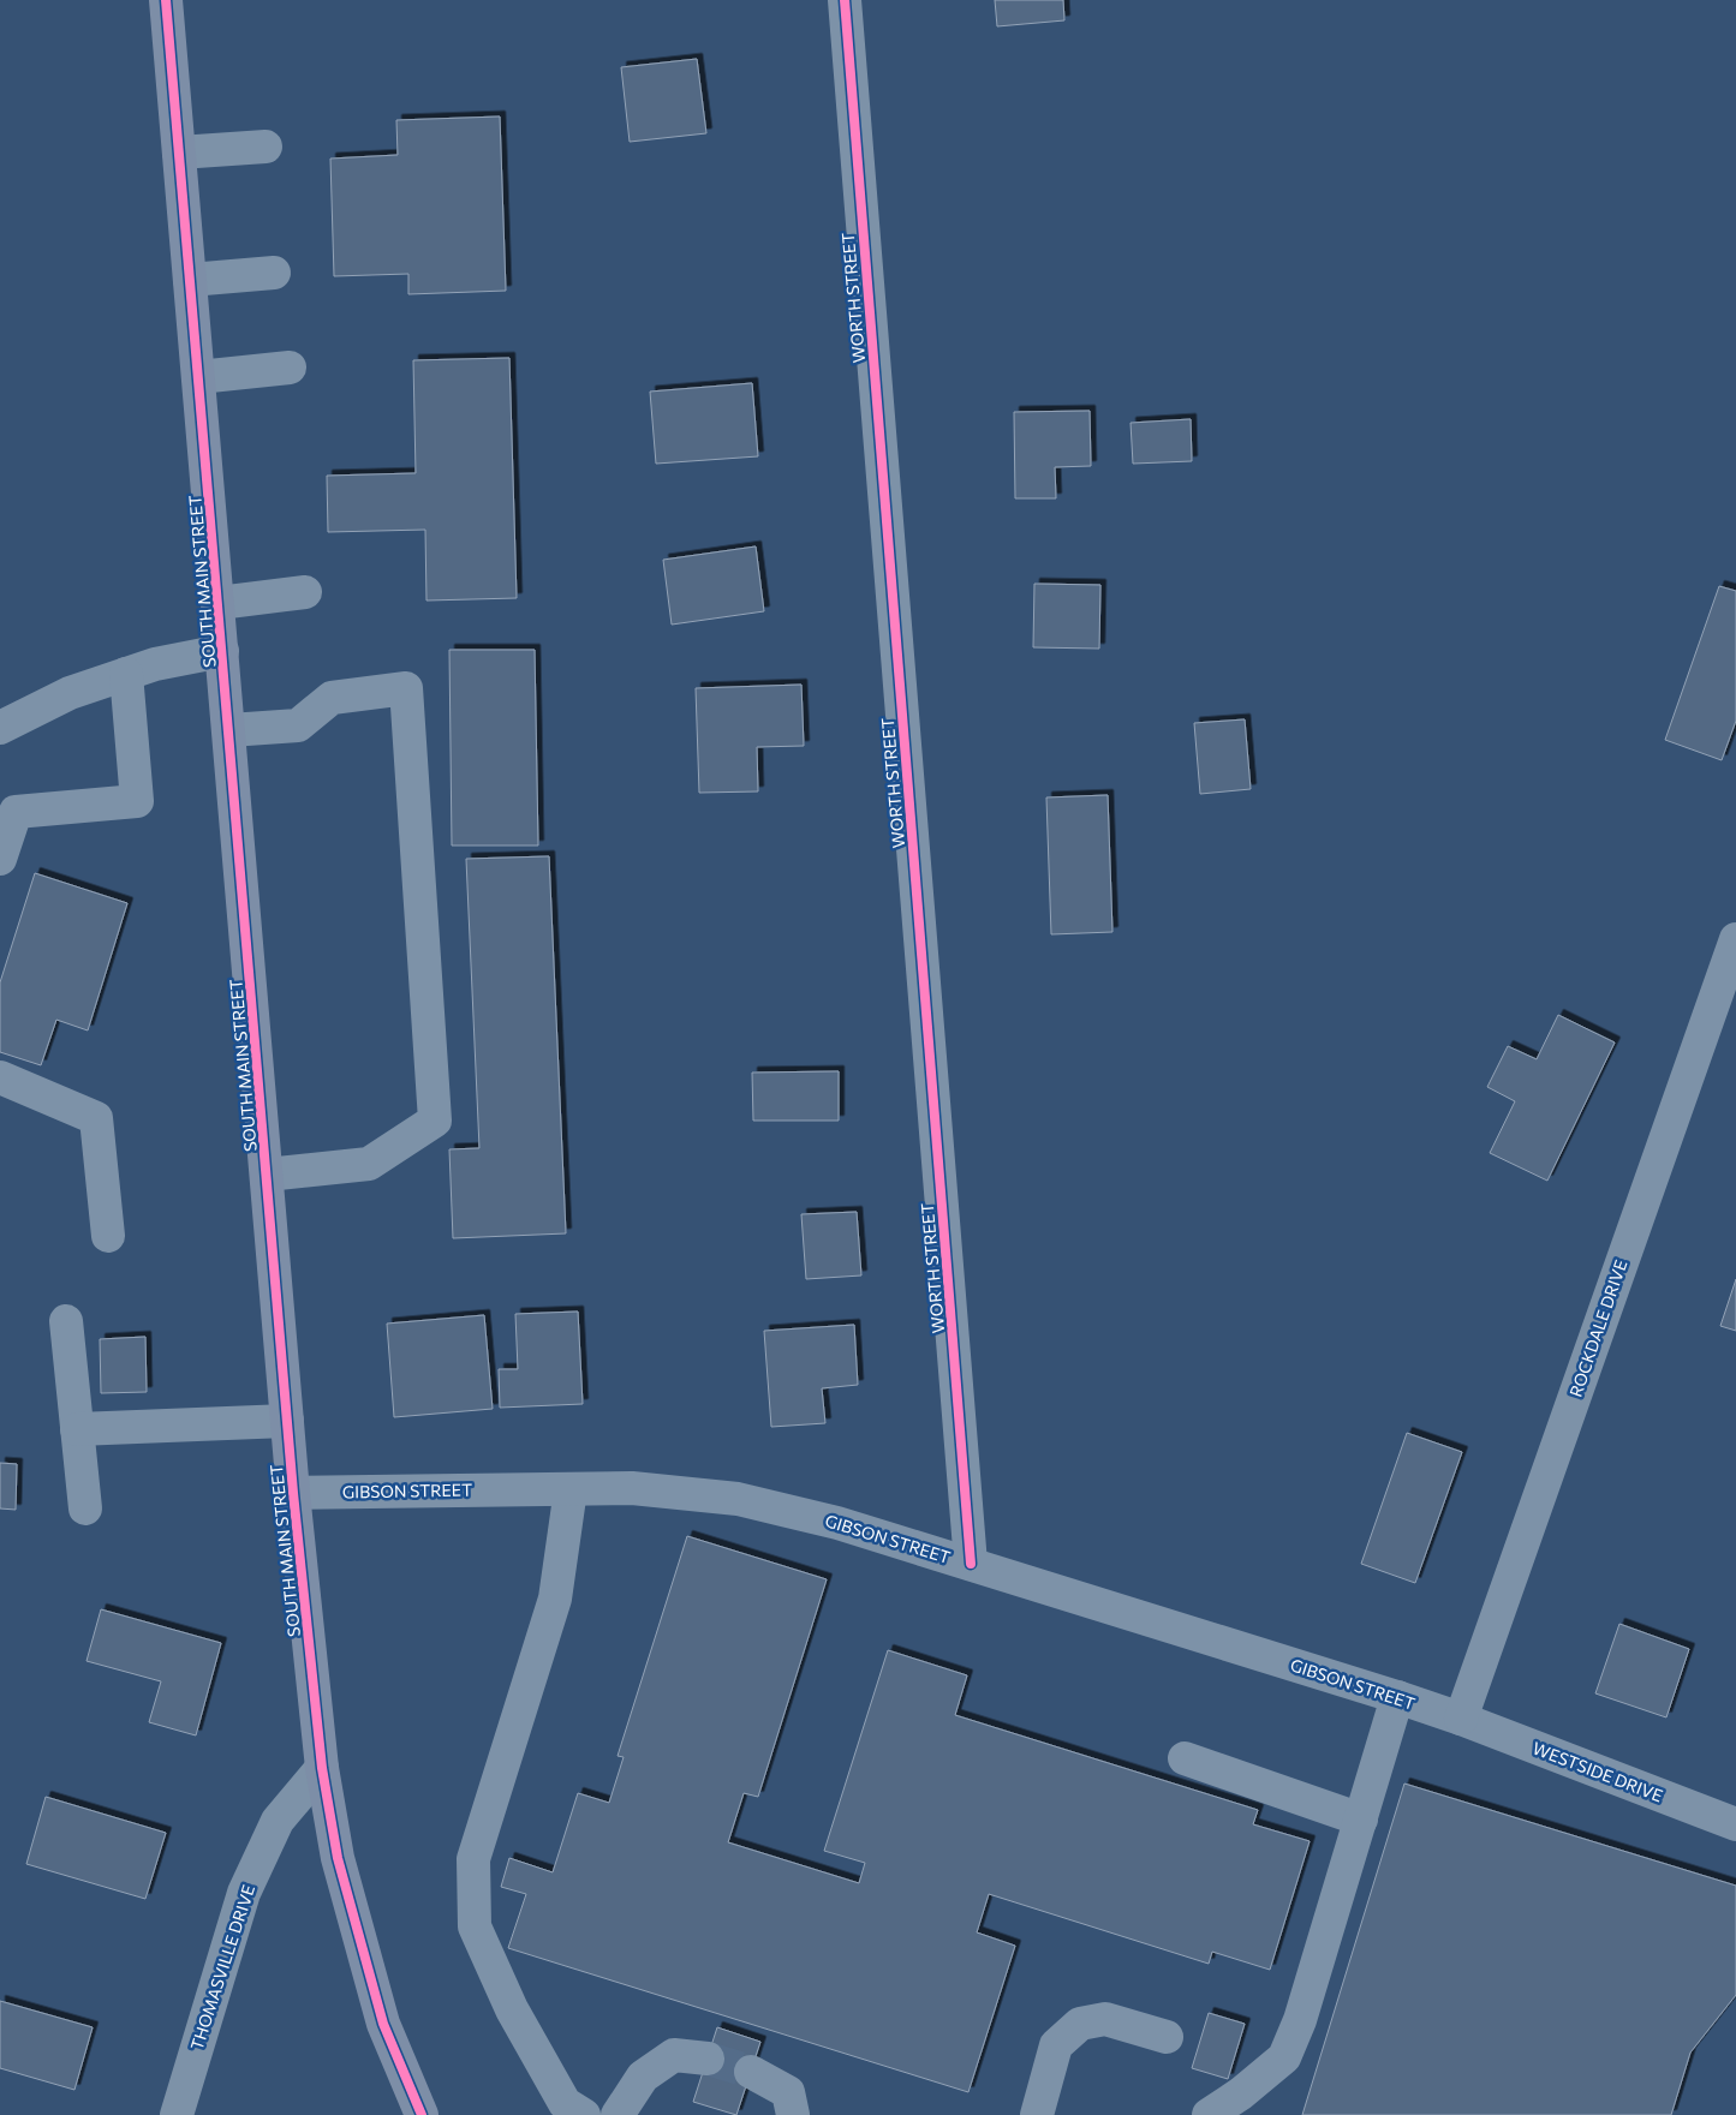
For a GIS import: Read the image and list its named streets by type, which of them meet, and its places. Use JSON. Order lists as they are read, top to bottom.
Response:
{
  "streets": {
    "main road": ["SOUTH MAIN STREET"],
    "street": [
      "WORTH STREET",
      "ROCKDALE DRIVE",
      "GIBSON STREET",
      "WESTSIDE DRIVE",
      "THOMASVILLE DRIVE"
    ]
  },
  "crossings": [
    ["WORTH STREET", "GIBSON STREET"],
    ["SOUTH MAIN STREET", "GIBSON STREET"],
    ["SOUTH MAIN STREET", "THOMASVILLE DRIVE"],
    ["ROCKDALE DRIVE", "GIBSON STREET"],
    ["ROCKDALE DRIVE", "WESTSIDE DRIVE"],
    ["GIBSON STREET", "WESTSIDE DRIVE"]
  ]
}
